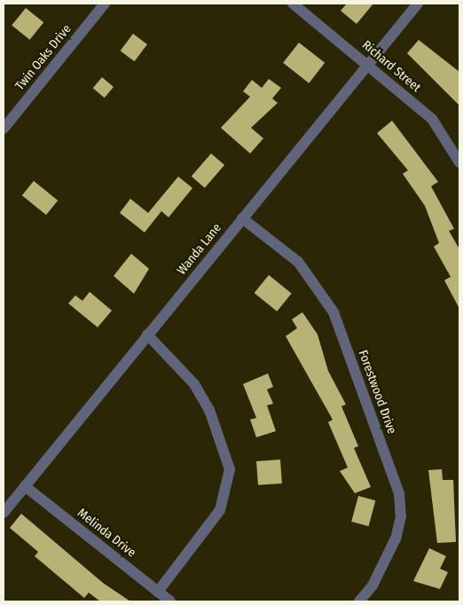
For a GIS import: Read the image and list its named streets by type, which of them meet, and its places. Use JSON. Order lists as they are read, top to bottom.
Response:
{
  "streets": {
    "street": [
      "Twin Oaks Drive",
      "Richard Street",
      "Wanda Lane",
      "Forestwood Drive",
      "Melinda Drive"
    ]
  },
  "crossings": [
    ["Richard Street", "Wanda Lane"],
    ["Wanda Lane", "Forestwood Drive"],
    ["Wanda Lane", "Melinda Drive"]
  ]
}
